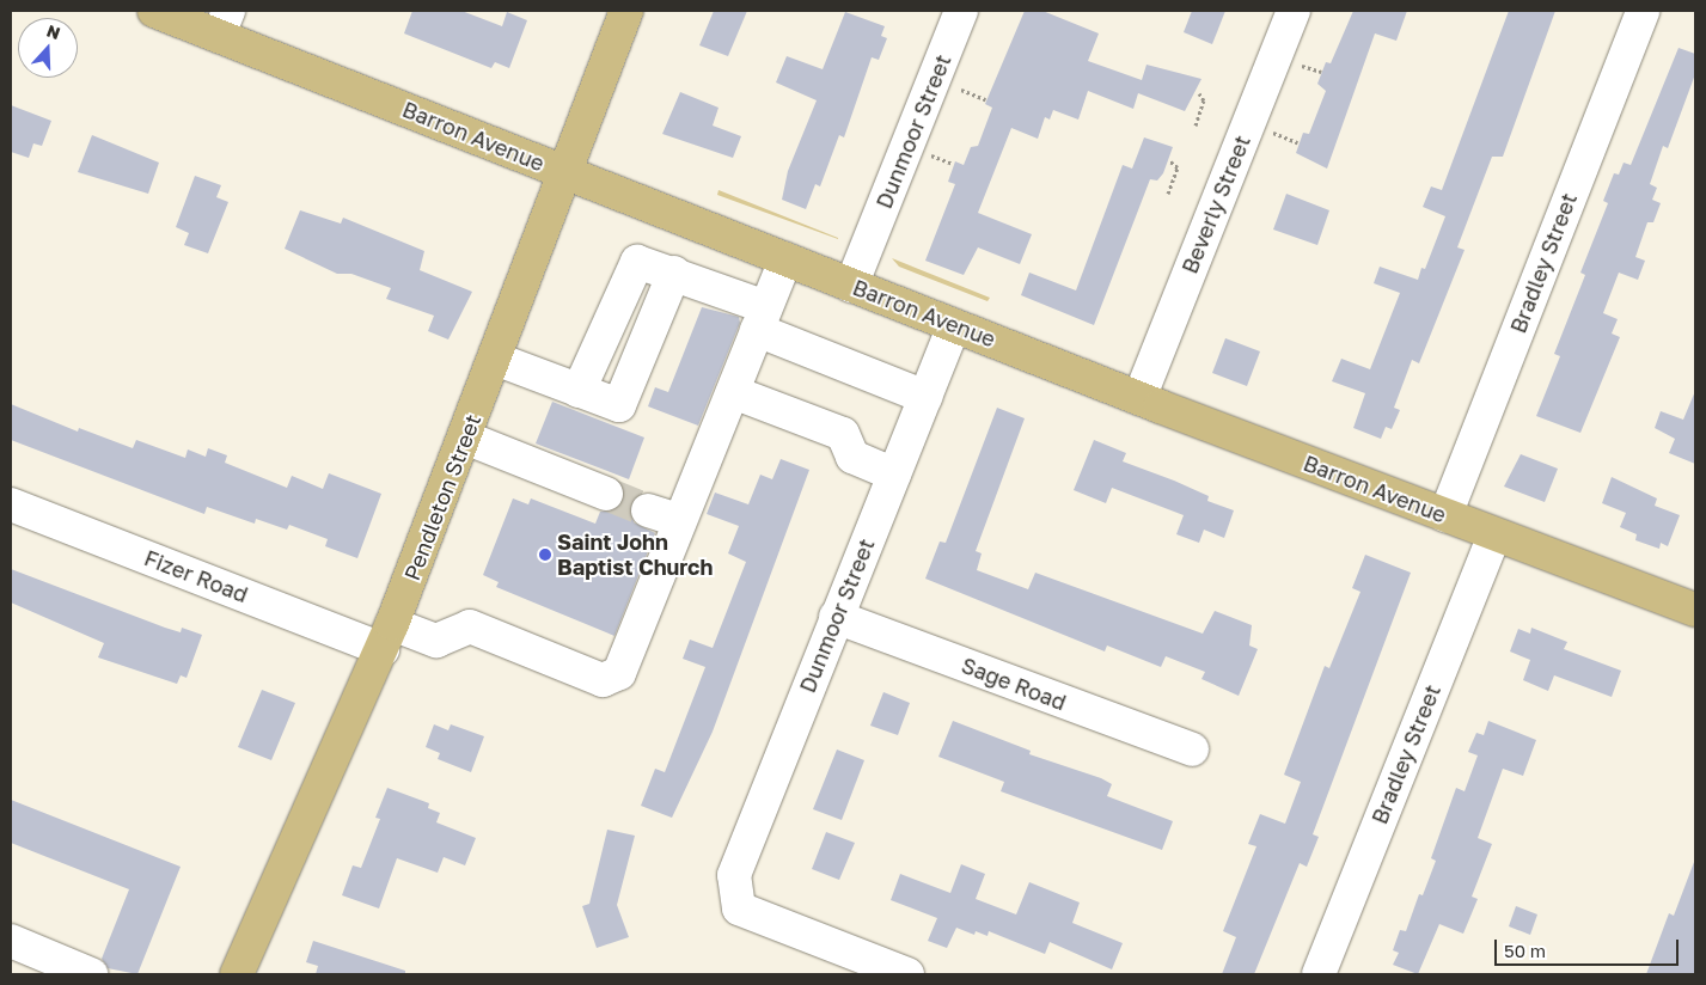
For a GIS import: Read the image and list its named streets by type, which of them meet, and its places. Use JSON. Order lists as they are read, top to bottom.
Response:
{
  "streets": {
    "main road": ["Barron Avenue", "Pendleton Street"],
    "street": [
      "Dunmoor Street",
      "Beverly Street",
      "Bradley Street",
      "Fizer Road",
      "Sage Road"
    ]
  },
  "crossings": [
    ["Dunmoor Street", "Barron Avenue"],
    ["Dunmoor Street", "Sage Road"],
    ["Barron Avenue", "Beverly Street"],
    ["Barron Avenue", "Bradley Street"],
    ["Barron Avenue", "Pendleton Street"],
    ["Pendleton Street", "Fizer Road"]
  ],
  "places": ["Saint John Baptist Church"],
  "scale_bar": "50 m",
  "north": "top"
}
